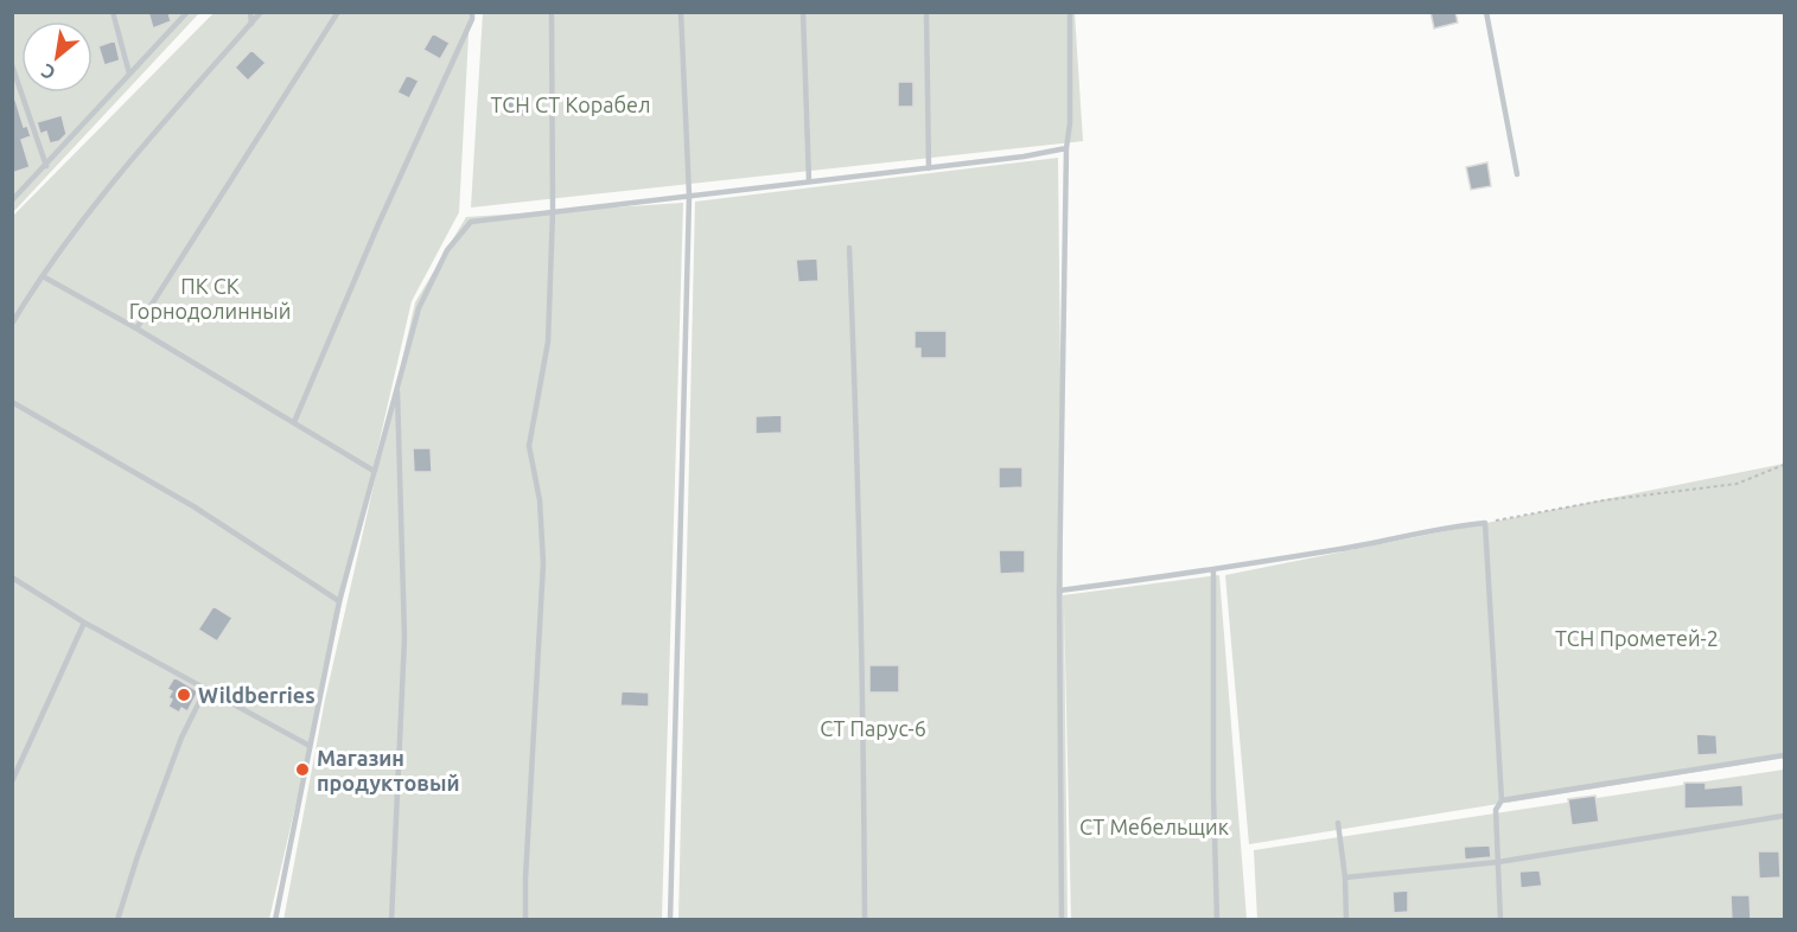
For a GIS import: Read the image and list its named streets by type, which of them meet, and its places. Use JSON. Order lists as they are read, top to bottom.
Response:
{
  "parks": [
    "ТСН СТ Корабел",
    "ПК СК Горнодолинный",
    "ТСН Прометей-2",
    "СТ Парус-6",
    "СТ Мебельщик"
  ],
  "places": ["Wildberries", "Магазин продуктовый"],
  "north": "bottom left"
}
